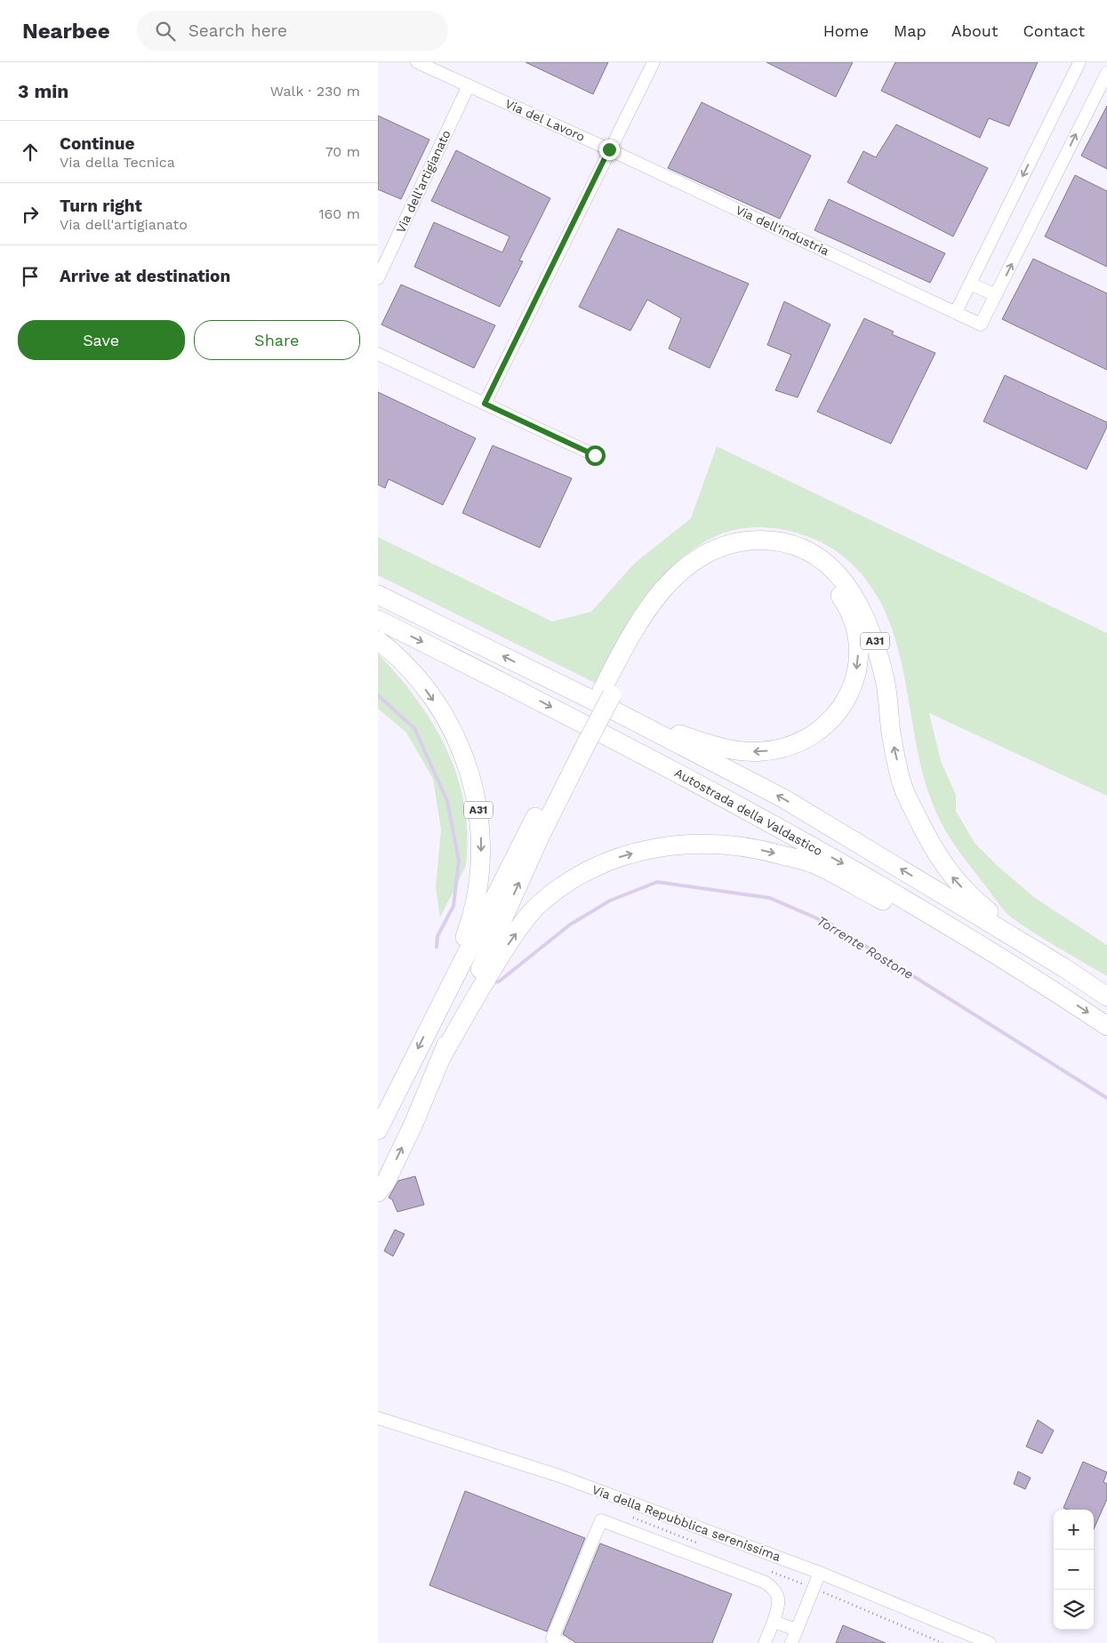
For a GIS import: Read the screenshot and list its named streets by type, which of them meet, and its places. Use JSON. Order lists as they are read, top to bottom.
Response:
{
  "streets": {
    "highway": ["A31", "Autostrada della Valdastico"],
    "street": [
      "Via del Lavoro",
      "Via dell'artigianato",
      "Via dell'industria",
      "Via della Repubblica serenissima"
    ]
  },
  "crossings": [
    ["Via del Lavoro", "Via dell'artigianato"],
    ["Via del Lavoro", "Via dell'industria"],
    ["A31", "Autostrada della Valdastico"]
  ],
  "water": ["Torrente Rostone"],
  "page": {
    "header": "Nearbee",
    "search": "Search here",
    "nav": [
      "Home",
      "Map",
      "About",
      "Contact"
    ],
    "heading": ["3 min", "Walk · 230 m"],
    "list": [
      ["Continue", "Via della Tecnica", "70 m"],
      ["Turn right", "Via dell'artigianato", "160 m"],
      "Arrive at destination"
    ],
    "buttons": ["Save", "Share"],
    "map_buttons": ["+", "−"]
  }
}
